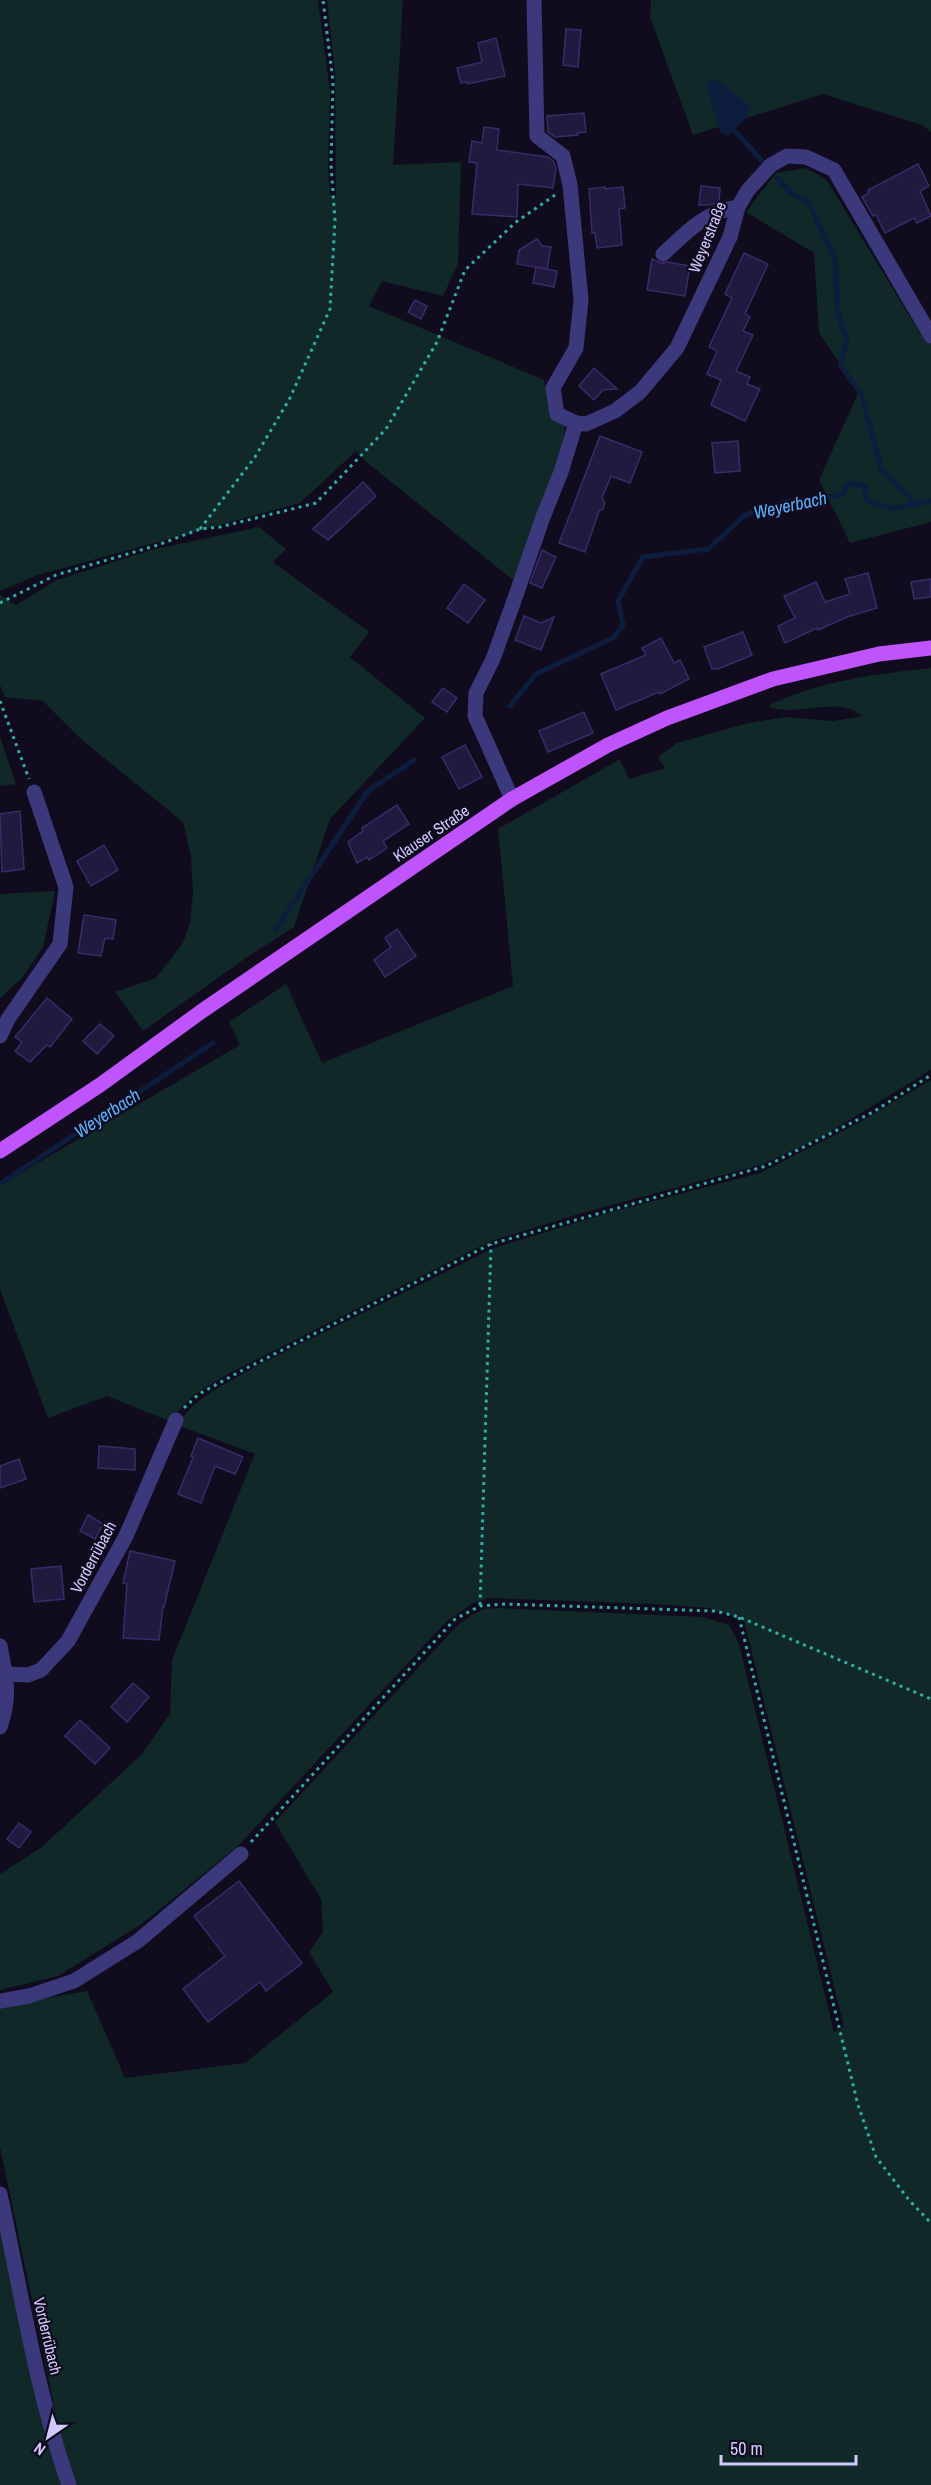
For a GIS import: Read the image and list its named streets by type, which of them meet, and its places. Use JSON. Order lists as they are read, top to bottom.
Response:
{
  "streets": {
    "main road": ["Klauser Straße"],
    "street": ["Weyerstraße", "Vorderrübach"]
  },
  "water": ["Weyerbach"],
  "scale_bar": "50 m",
  "north": "bottom left"
}
